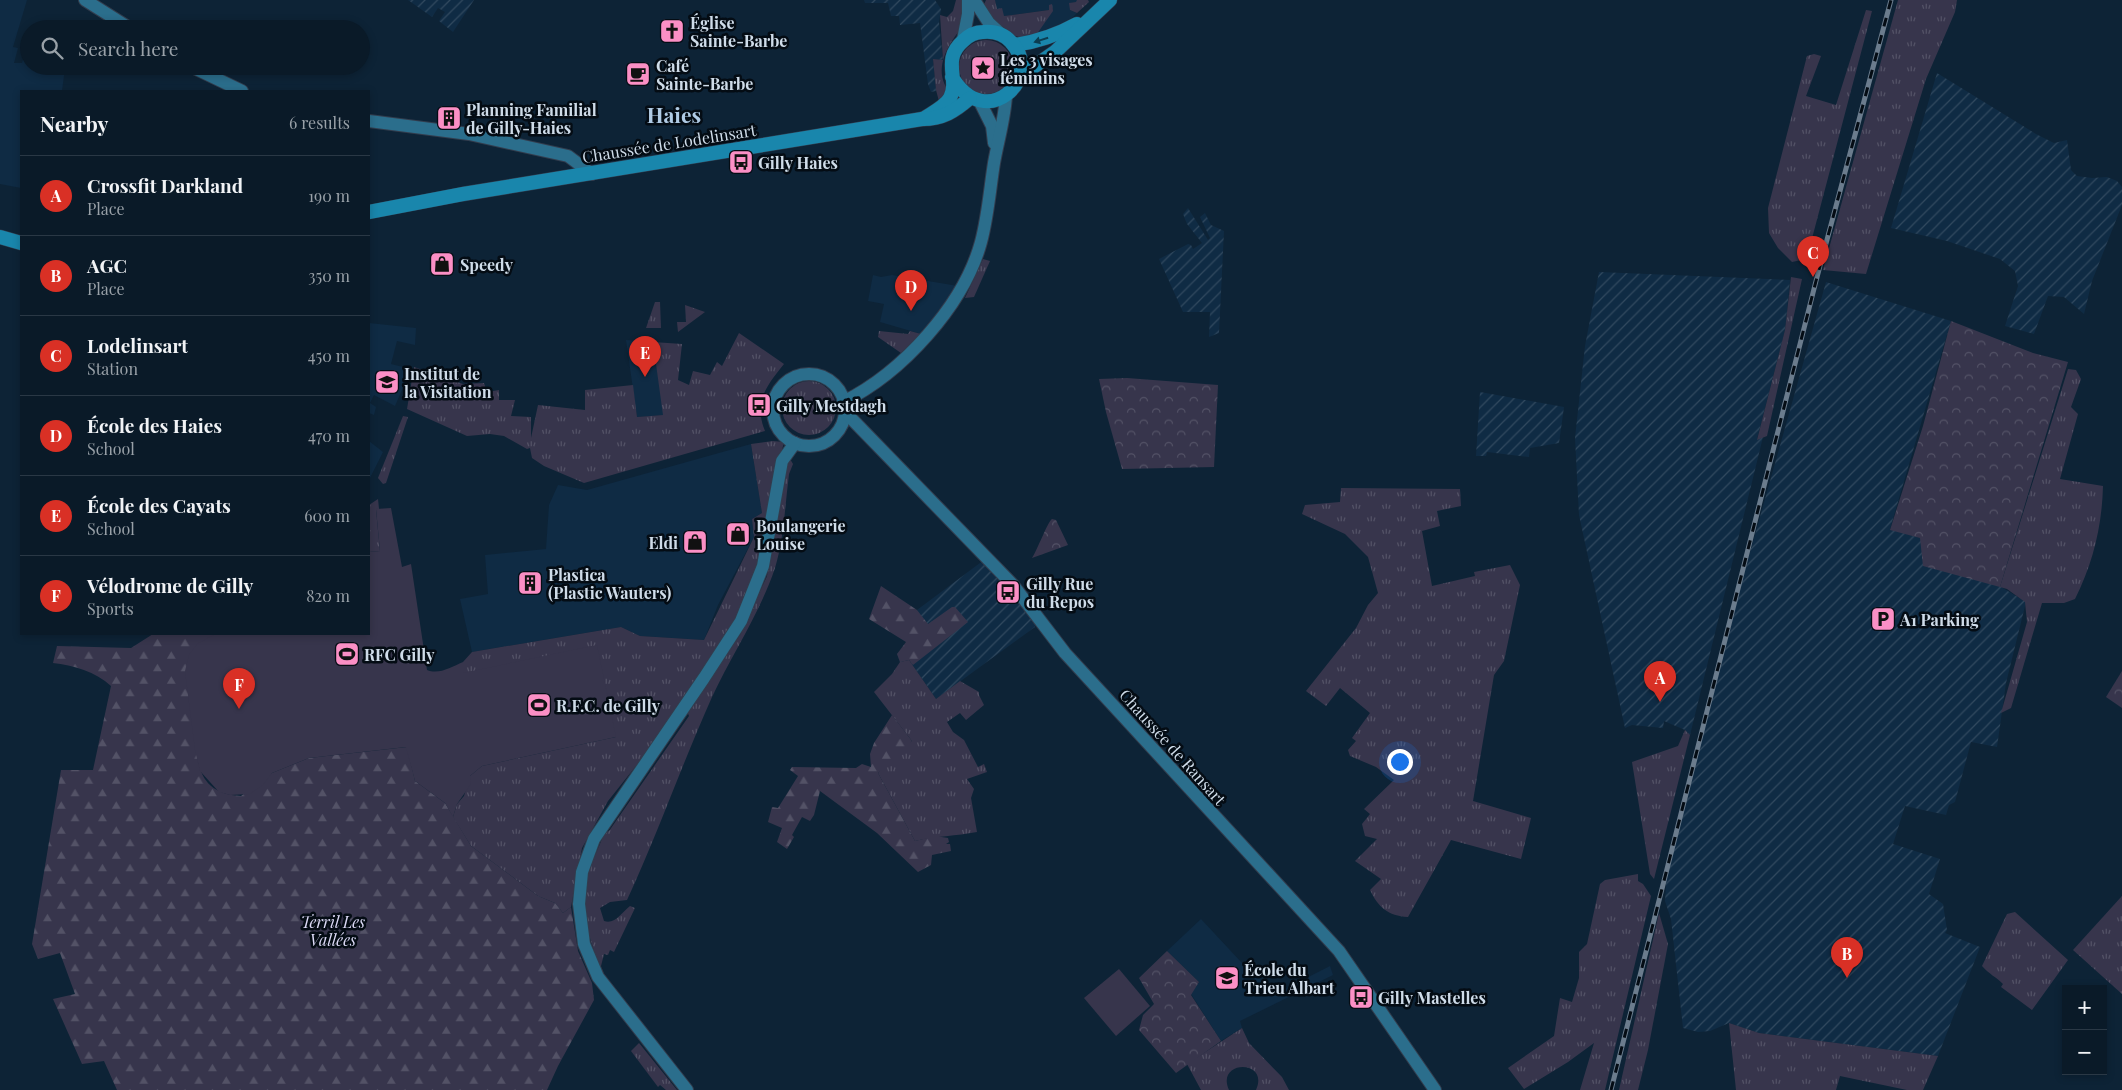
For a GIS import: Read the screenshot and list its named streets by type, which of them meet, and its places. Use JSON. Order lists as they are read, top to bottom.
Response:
{
  "streets": {
    "main road": ["Chaussée de Lodelinsart", "Chaussée de Ransart"]
  },
  "districts": ["Haies"],
  "parks": ["Terril Les Vallées"],
  "places": {
    "church": ["Église Sainte-Barbe"],
    "place": ["Les 3 visages féminins"],
    "cafe": ["Café Sainte-Barbe"],
    "building": ["Planning Familial de Gilly-Haies", "Plastica (Plastic Wauters)"],
    "bus stop": [
      "Gilly Haies",
      "Gilly Mestdagh",
      "Gilly Rue du Repos",
      "Gilly Mastelles"
    ],
    "shop": ["Speedy", "Boulangerie Louise", "Eldi"],
    "school or university": ["Institut de la Visitation", "École du Trieu Albart"],
    "parking": ["A1 Parking"],
    "sports": ["RFC Gilly", "R.F.C. de Gilly"]
  },
  "page": {
    "search": "Search here",
    "heading": ["Nearby", "6 results"],
    "list": [
      {
        "mark": "A",
        "name": "Crossfit Darkland",
        "note": "Place",
        "value": "190 m"
      },
      {
        "mark": "B",
        "name": "AGC",
        "note": "Place",
        "value": "350 m"
      },
      {
        "mark": "C",
        "name": "Lodelinsart",
        "note": "Station",
        "value": "450 m"
      },
      {
        "mark": "D",
        "name": "École des Haies",
        "note": "School",
        "value": "470 m"
      },
      {
        "mark": "E",
        "name": "École des Cayats",
        "note": "School",
        "value": "600 m"
      },
      {
        "mark": "F",
        "name": "Vélodrome de Gilly",
        "note": "Sports",
        "value": "820 m"
      }
    ],
    "pins": [
      "C",
      "D",
      "E",
      "A",
      "F",
      "B"
    ],
    "map_buttons": ["+", "−"]
  }
}
